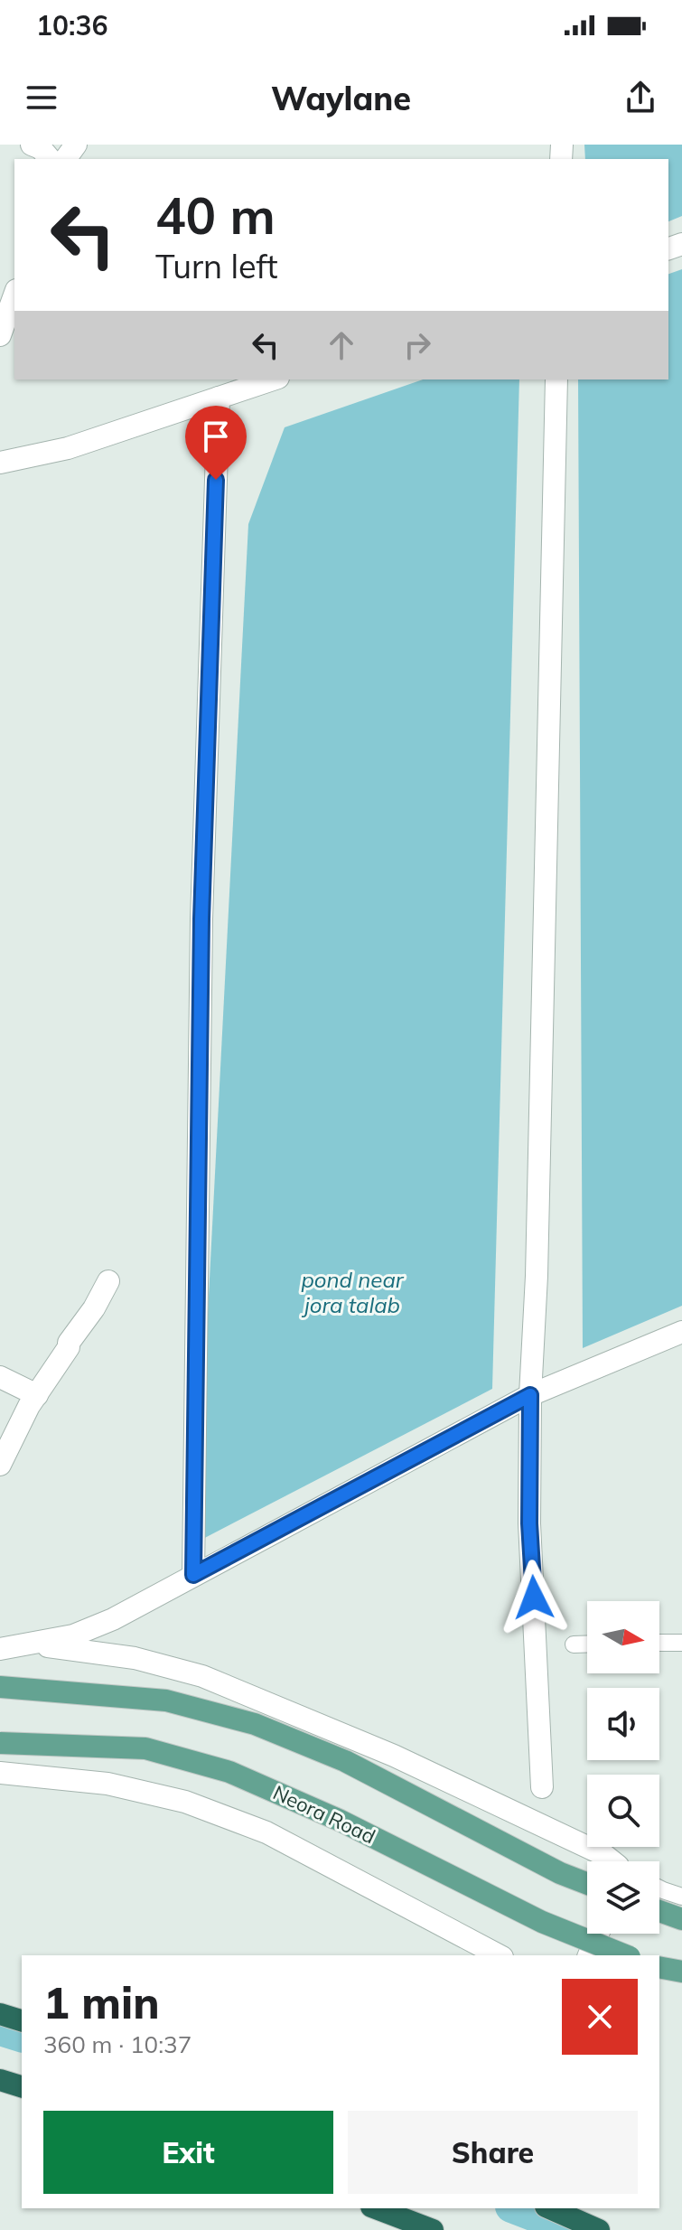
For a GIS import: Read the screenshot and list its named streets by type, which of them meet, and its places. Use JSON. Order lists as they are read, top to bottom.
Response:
{
  "streets": {
    "main road": ["Neora Road"]
  },
  "water": ["pond near jora talab"],
  "north": "right",
  "page": {
    "status": "10:36",
    "header": "Waylane",
    "turn": ["40 m", "Turn left"],
    "heading": ["1 min", "360 m · 10:37"],
    "buttons": ["Exit", "Share"]
  }
}
